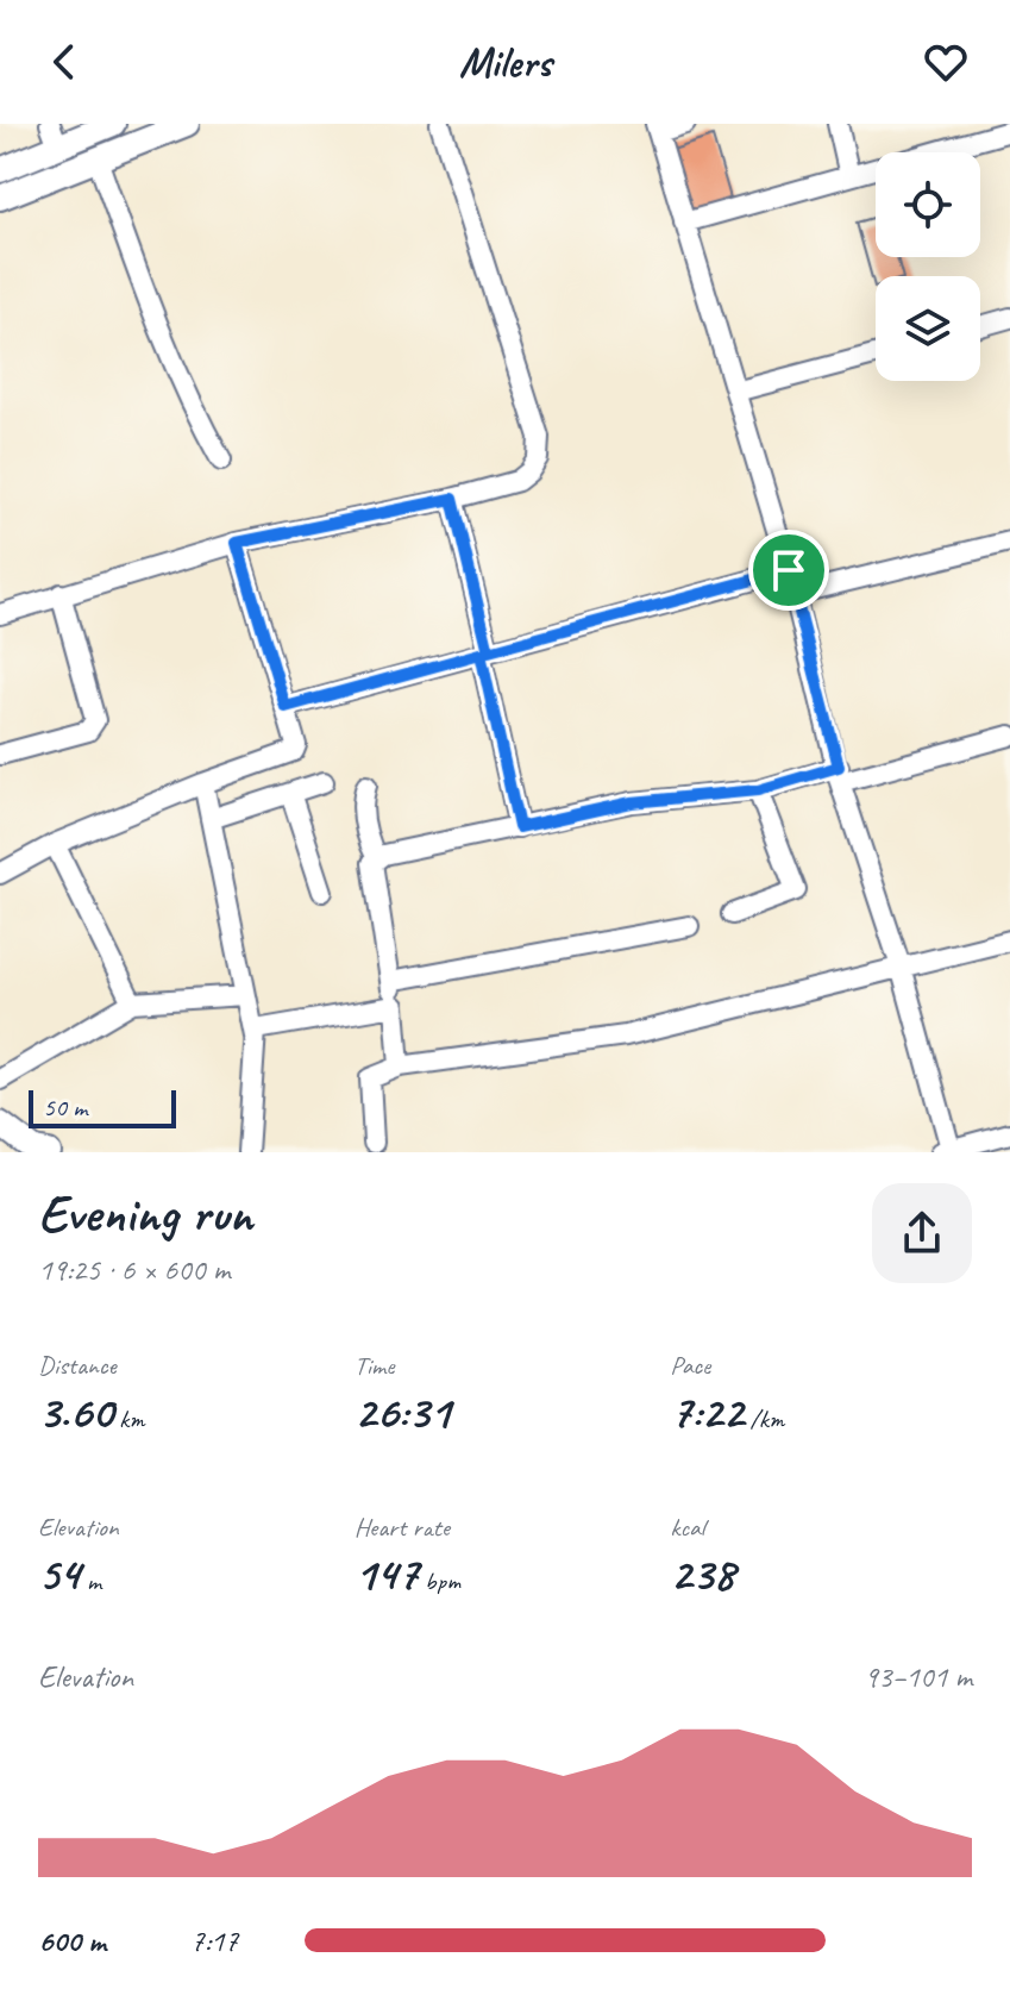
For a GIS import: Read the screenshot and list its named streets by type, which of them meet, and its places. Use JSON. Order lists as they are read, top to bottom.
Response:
{
  "scale_bar": "50 m",
  "page": {
    "header": "Milers",
    "scale": "50 m",
    "heading": ["Evening run", "19:25 · 6 × 600 m"],
    "stats": [
      ["Distance", "3.60 km"],
      ["Time", "26:31"],
      ["Pace", "7:22 /km"],
      ["Elevation", "54 m"],
      ["Heart rate", "147 bpm"],
      ["kcal", "238"]
    ],
    "chart": ["Elevation", "93–101 m"],
    "list": [
      {
        "name": "600 m",
        "note": "7:17"
      }
    ]
  }
}
